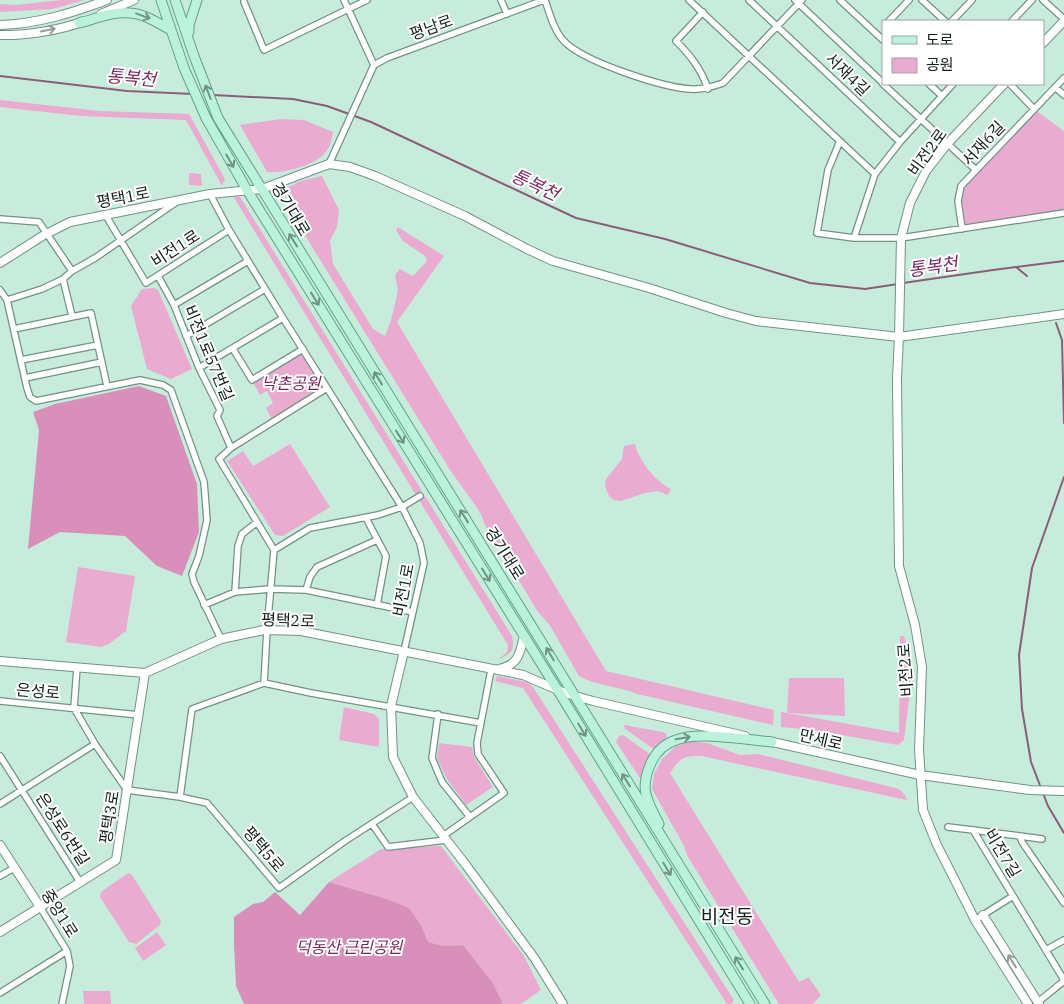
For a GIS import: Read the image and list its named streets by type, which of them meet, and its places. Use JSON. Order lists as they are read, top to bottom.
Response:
{
  "streets": {
    "main road": ["경기대로"],
    "street": [
      "평남로",
      "서재4길",
      "서재6길",
      "비전2로",
      "평택1로",
      "비전1로",
      "비전1로57번길",
      "평택2로",
      "은성로",
      "만세로",
      "평택3로",
      "은성로6번길",
      "평택5로",
      "비전7길",
      "중앙1로"
    ]
  },
  "crossings": [
    ["비전2로", "만세로"],
    ["비전2로", "비전7길"],
    ["평택1로", "경기대로"],
    ["경기대로", "평택2로"],
    ["경기대로", "만세로"],
    ["비전1로", "비전1로57번길"],
    ["비전1로", "평택2로"],
    ["평택2로", "은성로"],
    ["평택2로", "만세로"],
    ["평택2로", "평택3로"],
    ["은성로", "평택3로"],
    ["평택3로", "은성로6번길"],
    ["평택3로", "평택5로"],
    ["평택3로", "중앙1로"]
  ],
  "districts": ["비전동"],
  "water": ["통복천"],
  "parks": ["낙촌공원", "덕동산 근린공원"],
  "legend": ["도로", "공원"]
}
